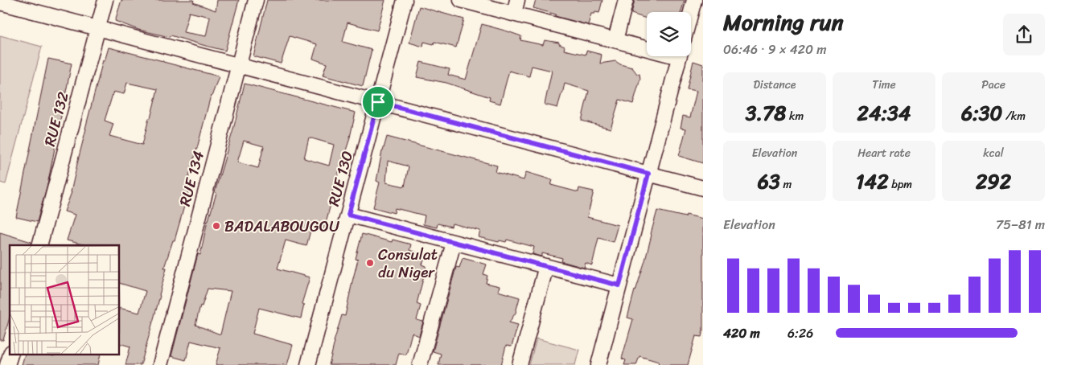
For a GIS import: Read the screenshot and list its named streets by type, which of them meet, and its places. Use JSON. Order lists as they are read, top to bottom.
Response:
{
  "streets": {
    "street": ["RUE 132", "RUE 134", "RUE 130"]
  },
  "places": ["BADALABOUGOU", "Consulat du Niger"],
  "page": {
    "heading": ["Morning run", "06:46 · 9 × 420 m"],
    "stats": [
      ["Distance", "3.78 km"],
      ["Time", "24:34"],
      ["Pace", "6:30 /km"],
      ["Elevation", "63 m"],
      ["Heart rate", "142 bpm"],
      ["kcal", "292"]
    ],
    "chart": ["Elevation", "75–81 m"],
    "list": [
      {
        "name": "420 m",
        "note": "6:26"
      }
    ]
  }
}
